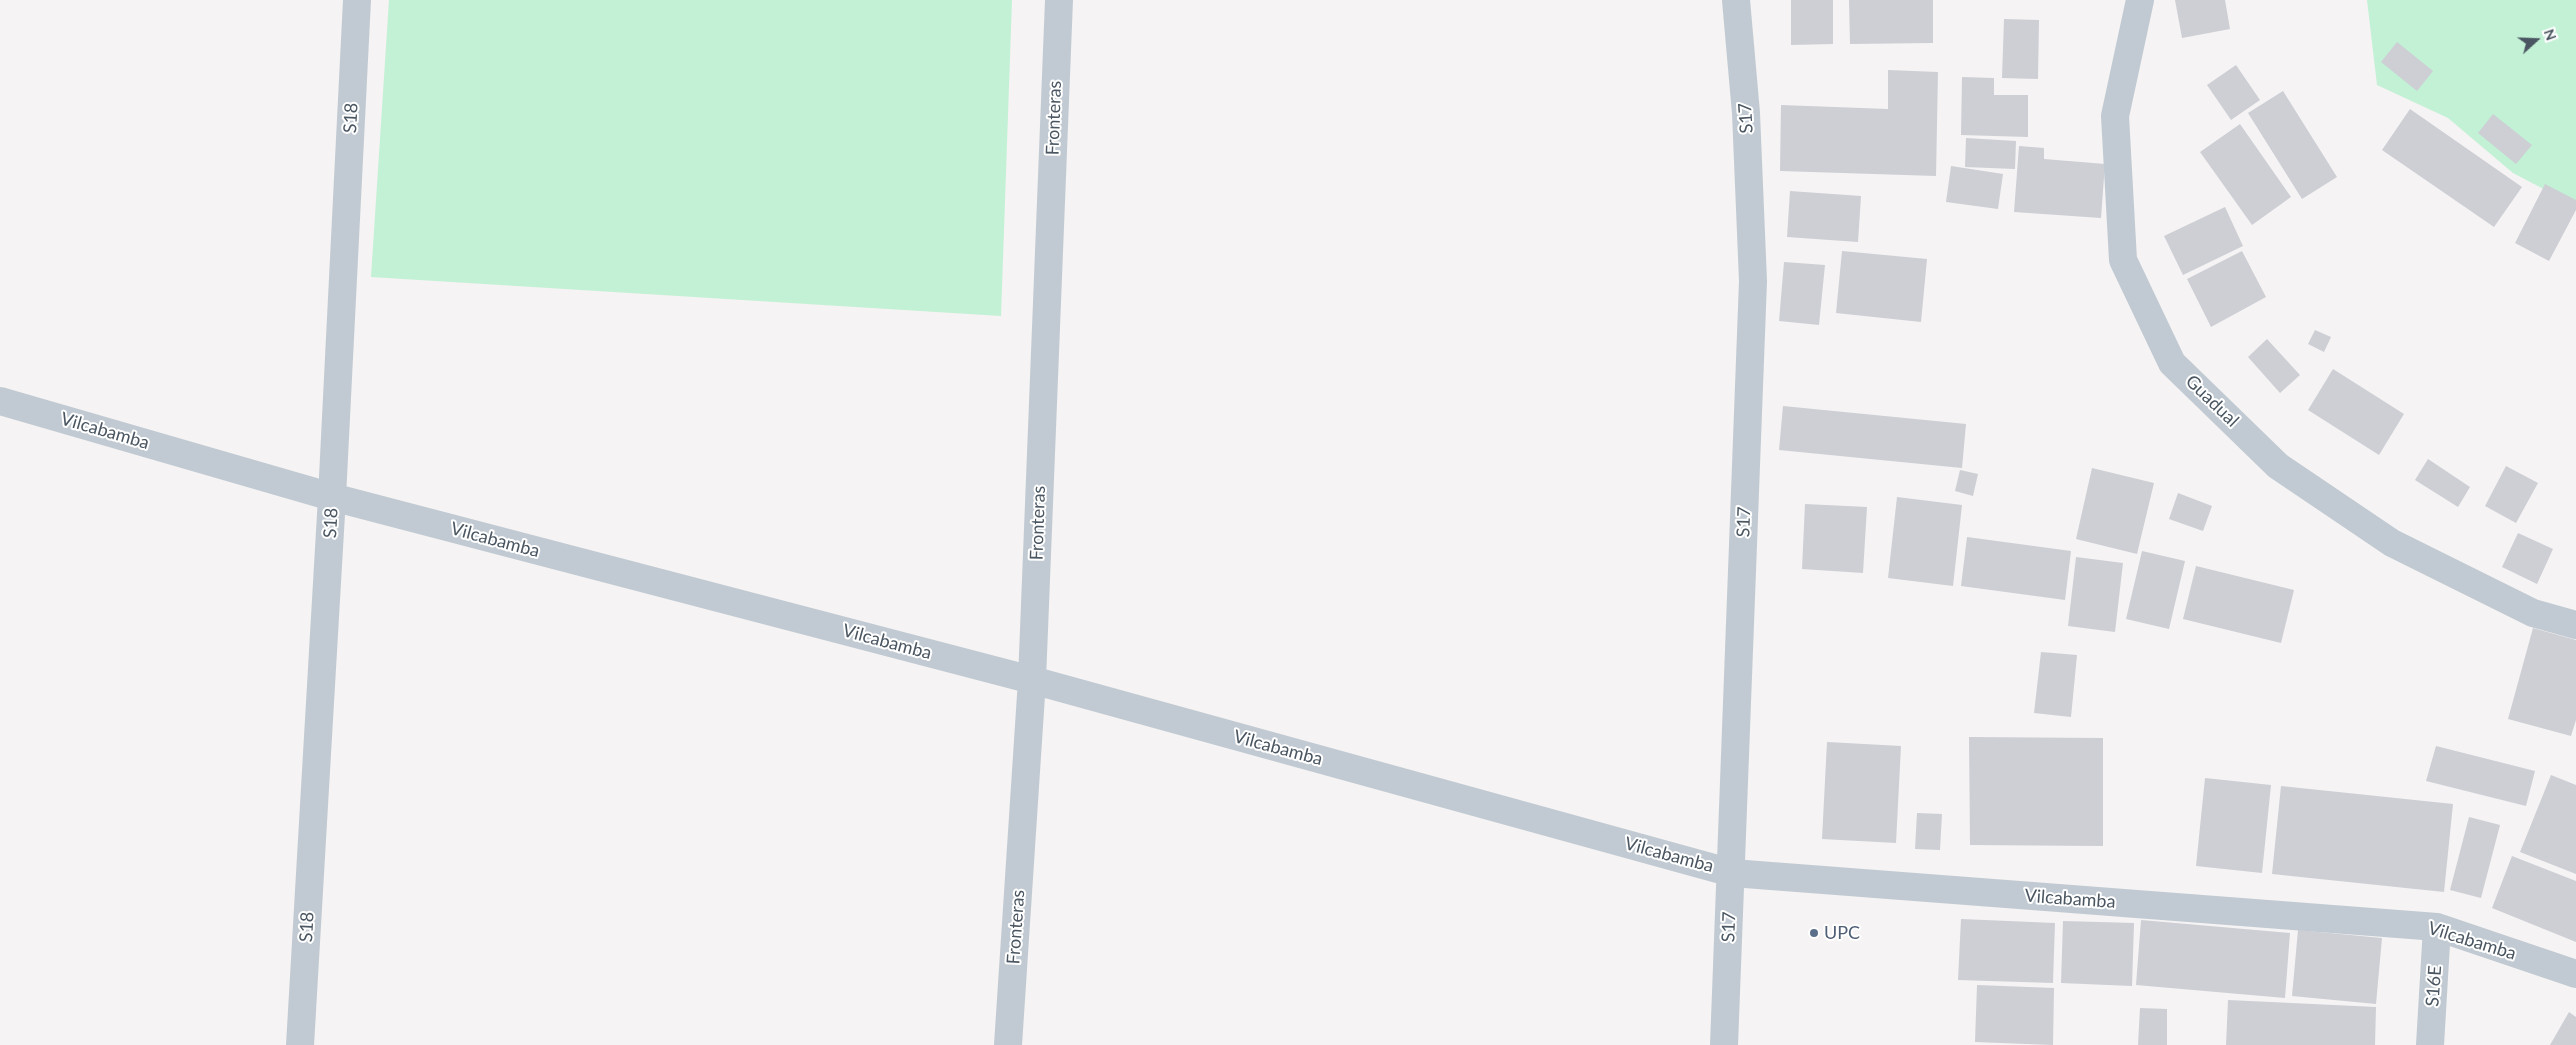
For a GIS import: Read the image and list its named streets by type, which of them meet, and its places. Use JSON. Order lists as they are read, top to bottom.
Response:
{
  "streets": {
    "street": [
      "S18",
      "Fronteras",
      "S17",
      "Guadual",
      "Vilcabamba",
      "S16E"
    ]
  },
  "crossings": [
    ["S18", "Vilcabamba"],
    ["Fronteras", "Vilcabamba"],
    ["S17", "Vilcabamba"],
    ["Vilcabamba", "S16E"]
  ],
  "places": ["UPC"],
  "north": "right"
}
